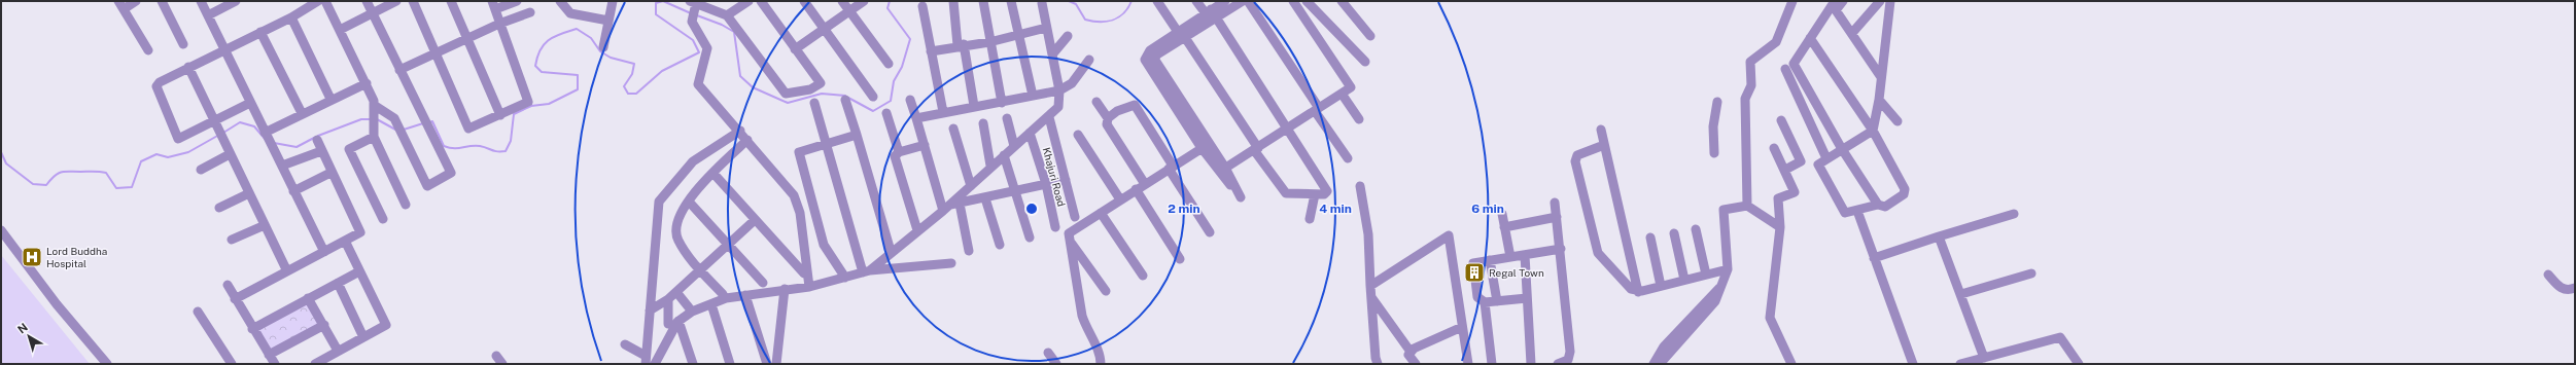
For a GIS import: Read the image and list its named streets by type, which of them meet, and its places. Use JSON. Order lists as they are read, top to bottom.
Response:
{
  "streets": {
    "street": ["Khajuri Road"]
  },
  "places": {
    "hospital": ["Lord Buddha Hospital"],
    "building": ["Regal Town"]
  },
  "north": "top left",
  "rings": ["2 min", "4 min", "6 min"]
}
